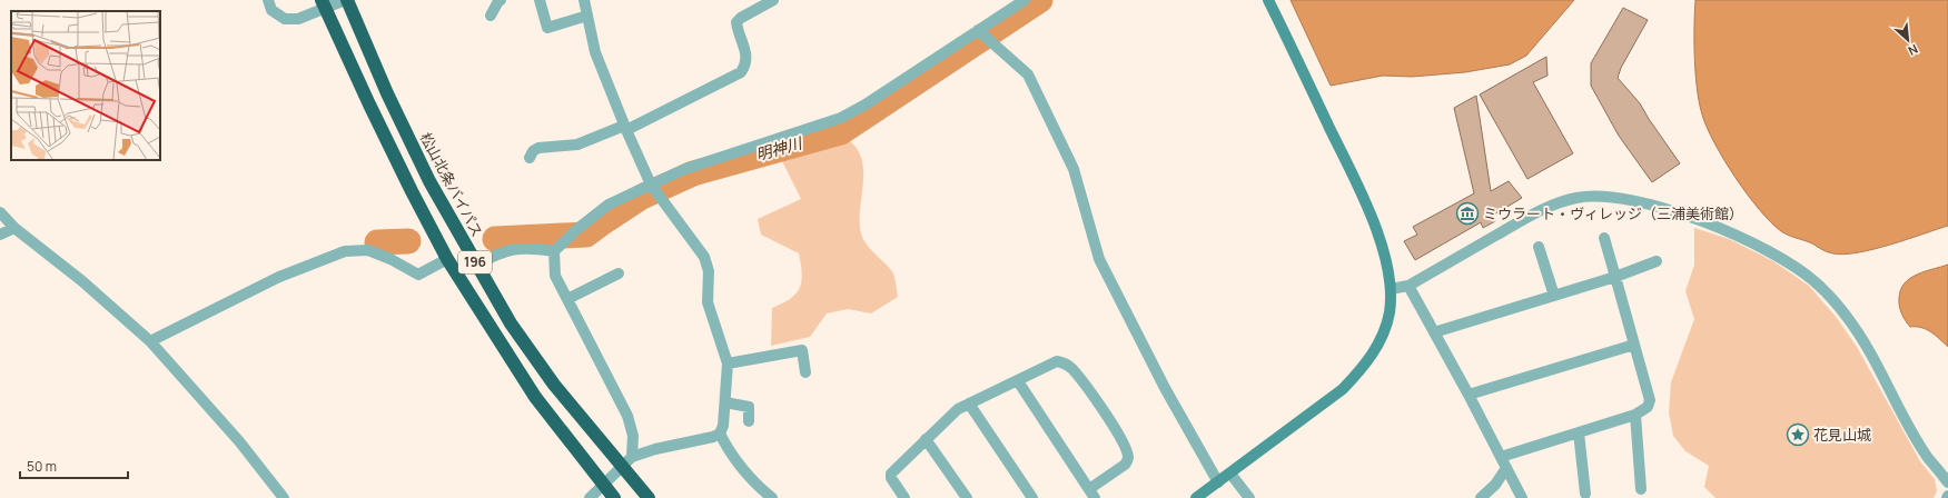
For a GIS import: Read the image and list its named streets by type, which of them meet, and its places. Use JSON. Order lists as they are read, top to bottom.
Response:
{
  "streets": {
    "highway": ["松山北条バイパス", "196"]
  },
  "water": ["明神川"],
  "places": {
    "museum": ["ミウラート・ヴィレッジ（三浦美術館）"],
    "place": ["花見山城"]
  },
  "scale_bar": "50 m",
  "north": "bottom right"
}
